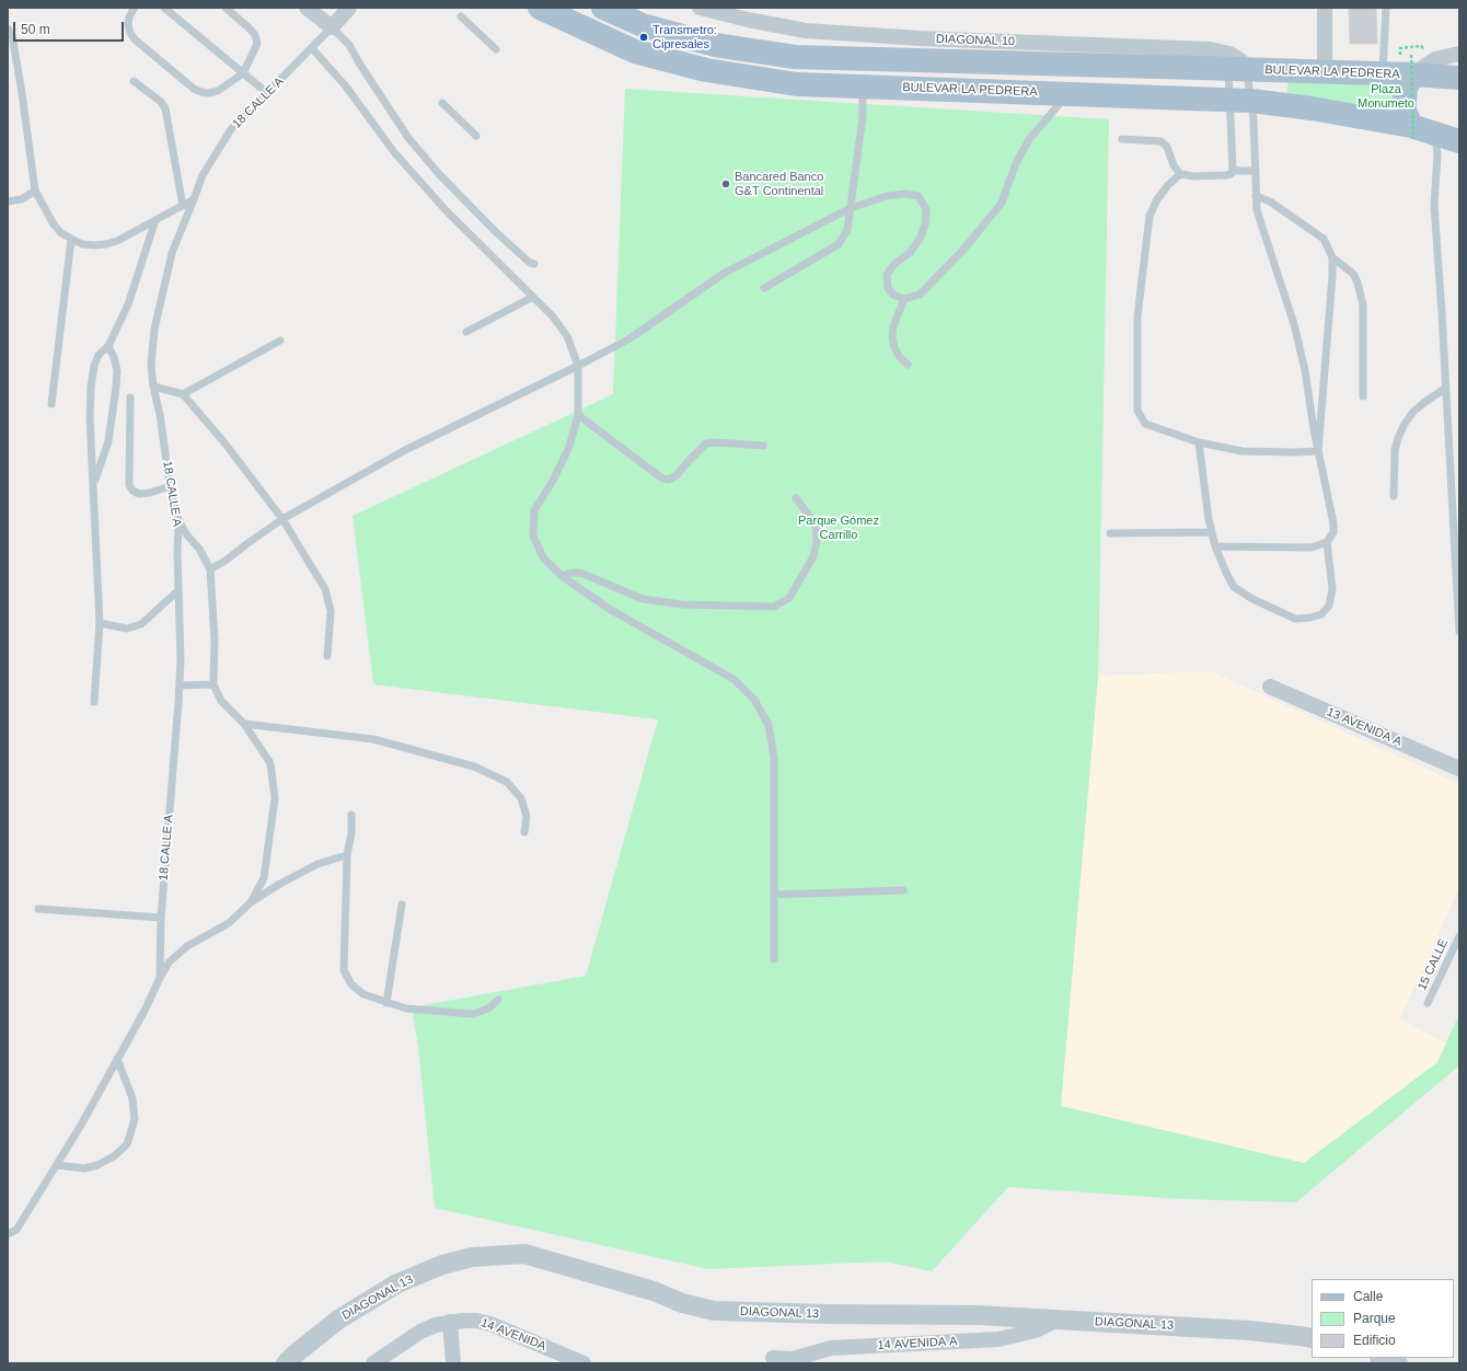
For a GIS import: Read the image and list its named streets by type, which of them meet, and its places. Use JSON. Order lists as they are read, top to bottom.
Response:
{
  "streets": {
    "main road": ["BULEVAR LA PEDRERA"],
    "street": [
      "DIAGONAL 10",
      "18 CALLE A",
      "13 AVENIDA A",
      "DIAGONAL 13",
      "14 AVENIDA",
      "14 AVENIDA A"
    ],
    "lane": ["15 CALLE"]
  },
  "crossings": [
    ["DIAGONAL 10", "BULEVAR LA PEDRERA"],
    ["DIAGONAL 13", "14 AVENIDA A"]
  ],
  "parks": ["Plaza Monumeto", "Parque Gómez Carrillo"],
  "places": ["Transmetro: Cipresales", "Bancared Banco G&T Continental"],
  "legend": ["Calle", "Parque", "Edificio"],
  "scale_bar": "50 m"
}
